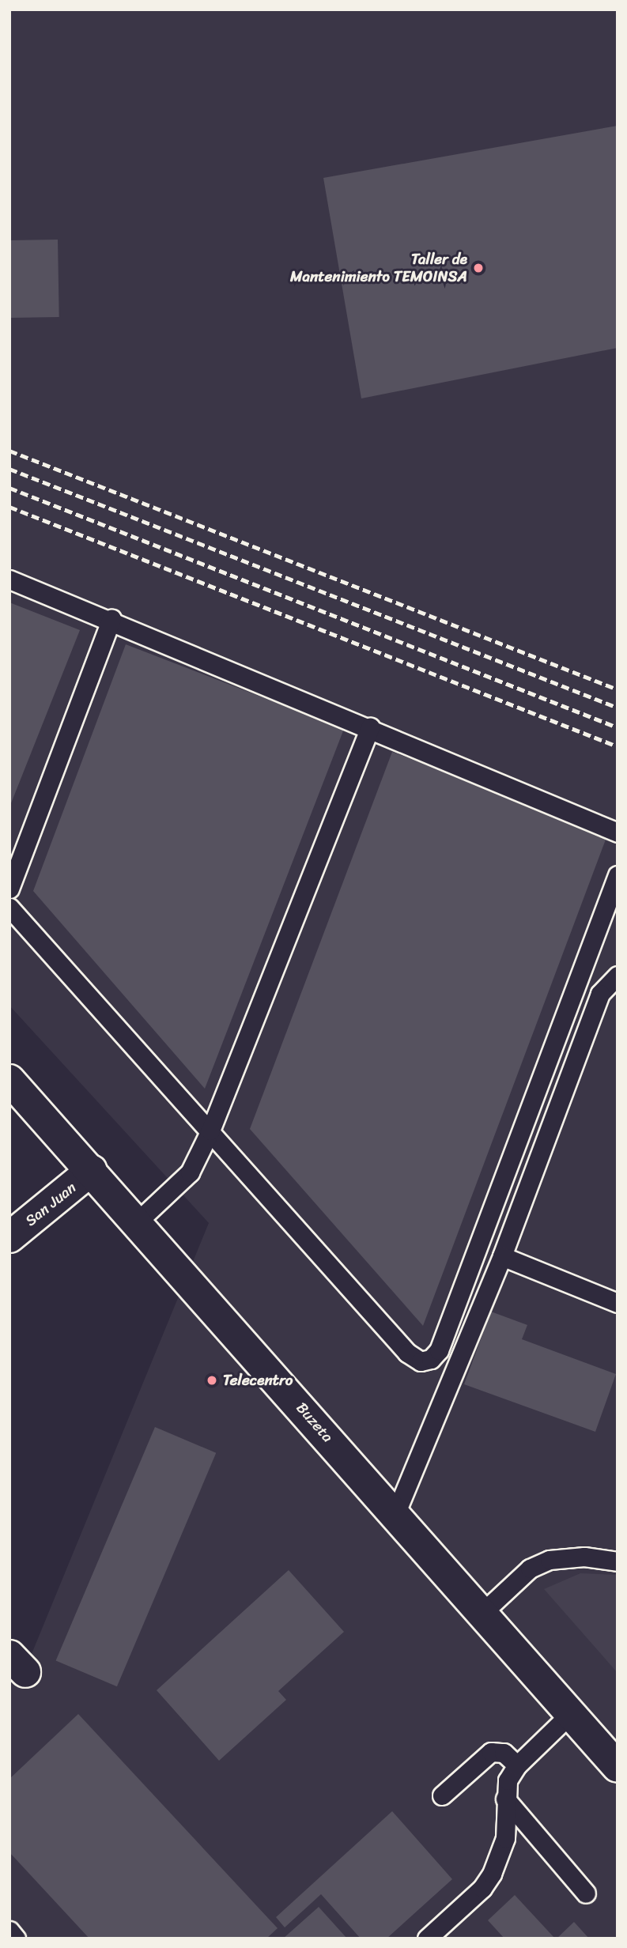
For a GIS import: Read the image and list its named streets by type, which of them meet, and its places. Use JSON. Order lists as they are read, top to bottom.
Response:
{
  "streets": {
    "street": ["San Juan", "Buzeta"]
  },
  "crossings": [
    ["San Juan", "Buzeta"]
  ],
  "places": ["Taller de Mantenimiento TEMOINSA", "Telecentro"]
}
